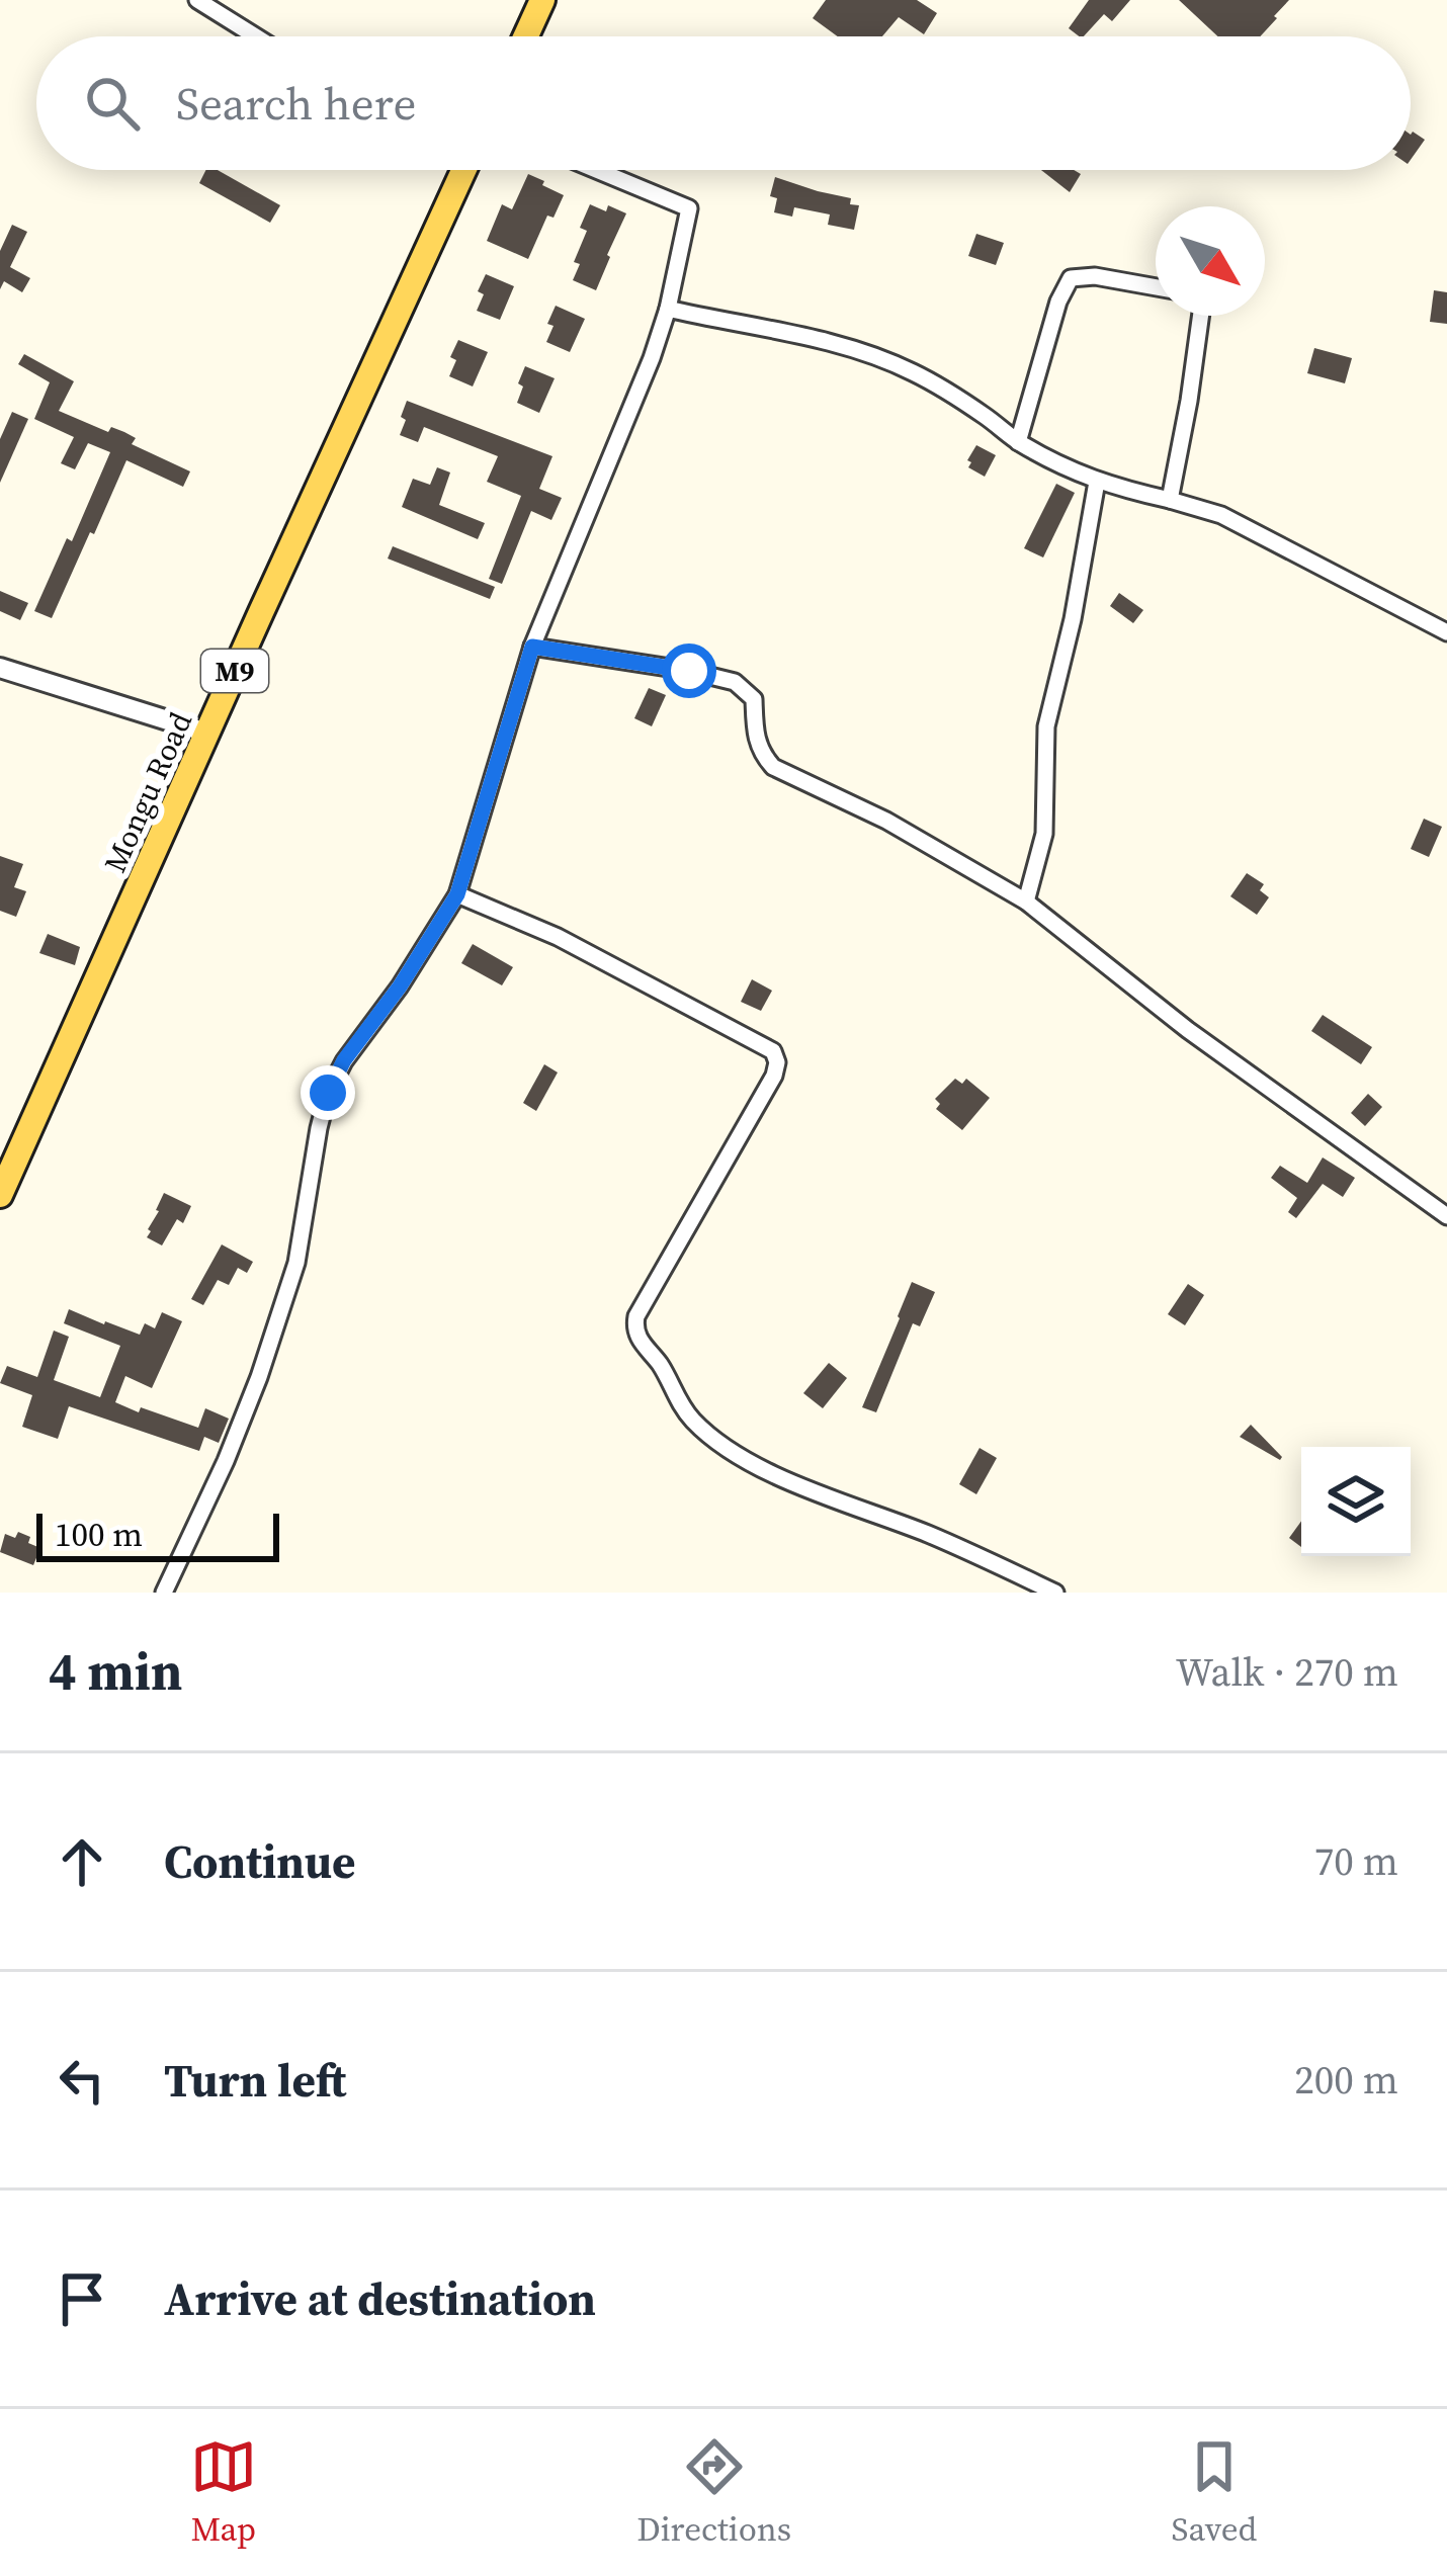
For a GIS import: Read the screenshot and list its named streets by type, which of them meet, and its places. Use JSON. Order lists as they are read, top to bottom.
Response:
{
  "streets": {
    "main road": ["M9", "Mongu Road"]
  },
  "scale_bar": "100 m",
  "north": "bottom right",
  "page": {
    "search": "Search here",
    "scale": "100 m",
    "heading": ["4 min", "Walk · 270 m"],
    "list": [
      ["Continue", "70 m"],
      ["Turn left", "200 m"],
      "Arrive at destination"
    ],
    "nav": ["Map", "Directions", "Saved"]
  }
}
